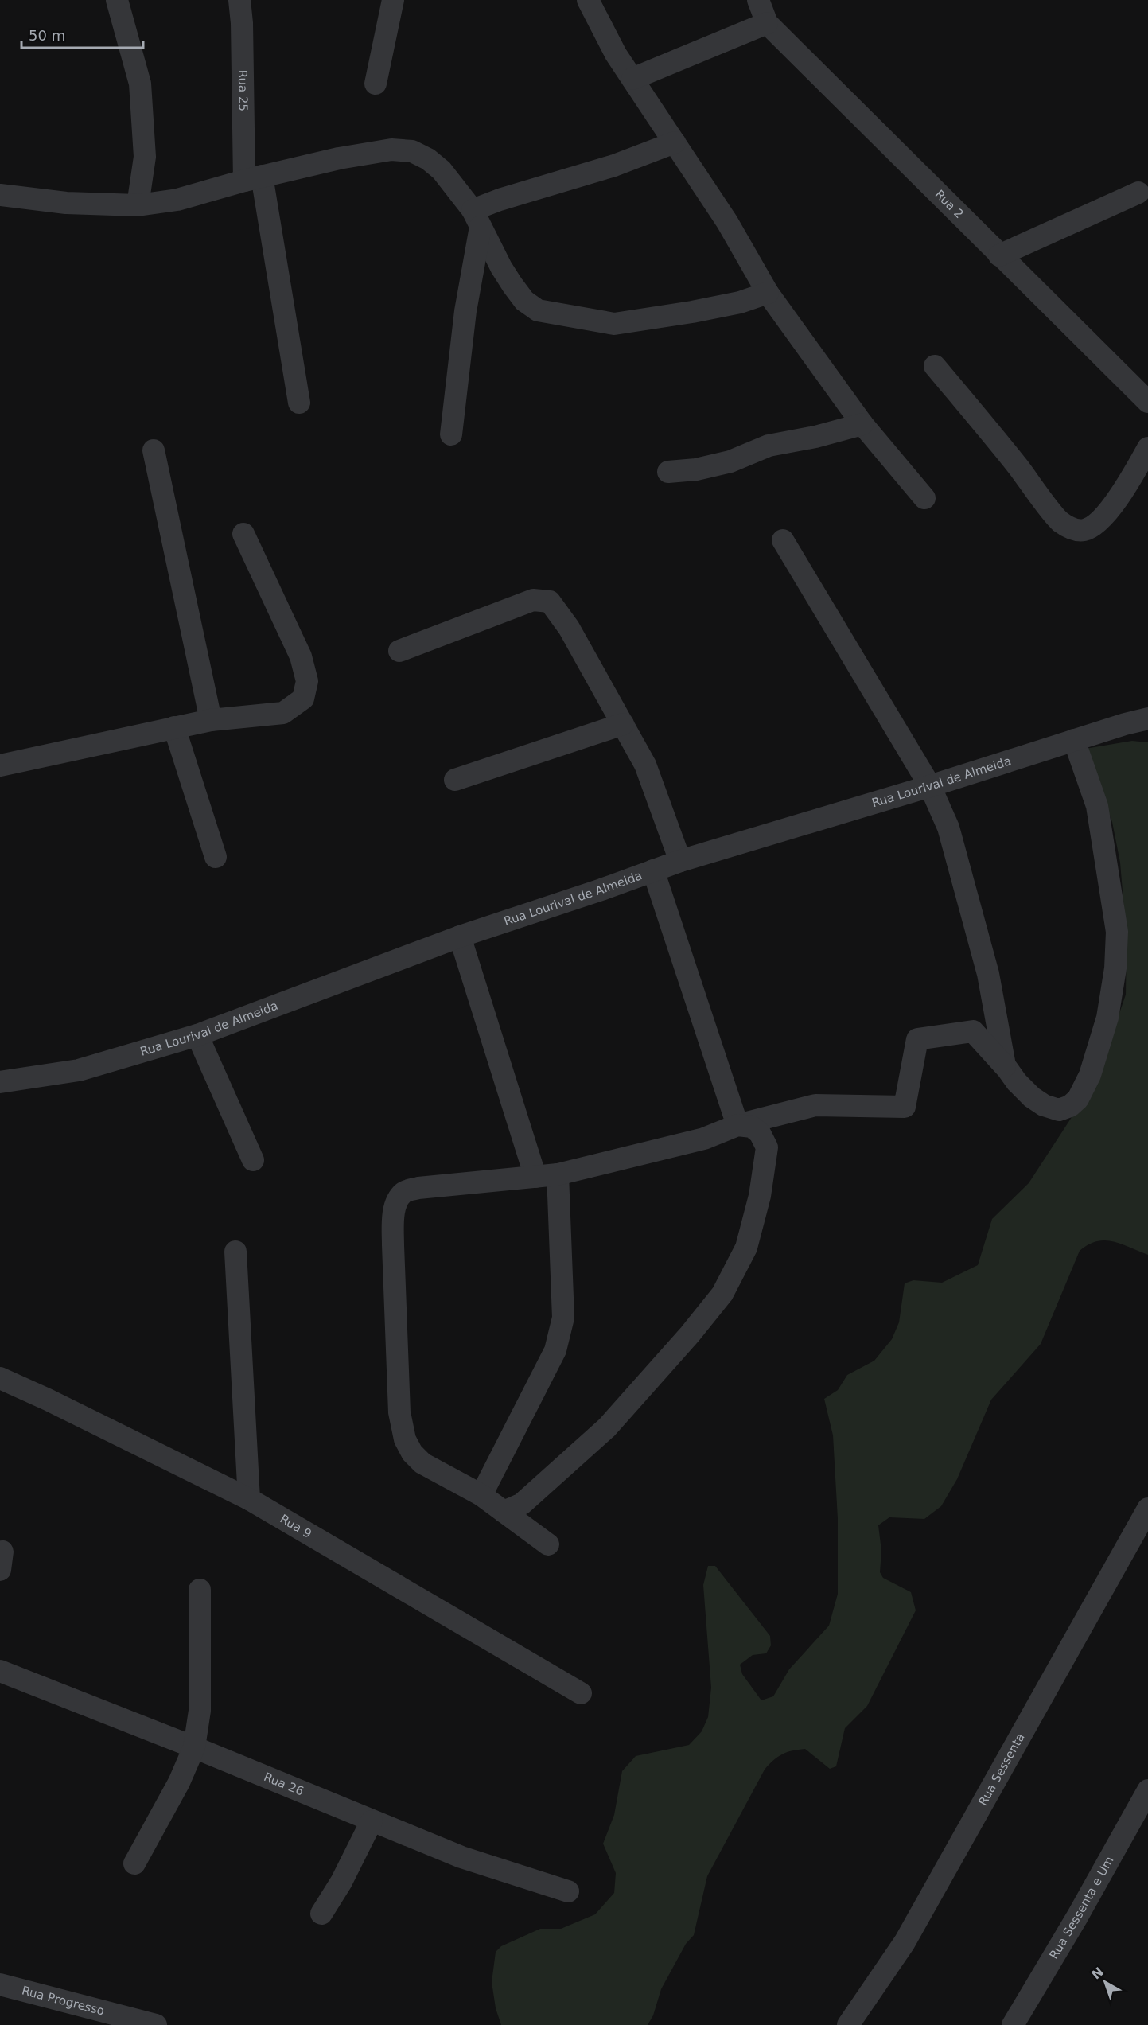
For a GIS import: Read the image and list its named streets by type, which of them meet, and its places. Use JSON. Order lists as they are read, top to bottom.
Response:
{
  "streets": {
    "street": [
      "Rua 25",
      "Rua 2",
      "Rua Lourival de Almeida",
      "Rua 9",
      "Rua Sessenta",
      "Rua 26",
      "Rua Sessenta e Um",
      "Rua Progresso"
    ]
  },
  "scale_bar": "50 m",
  "north": "top left"
}
